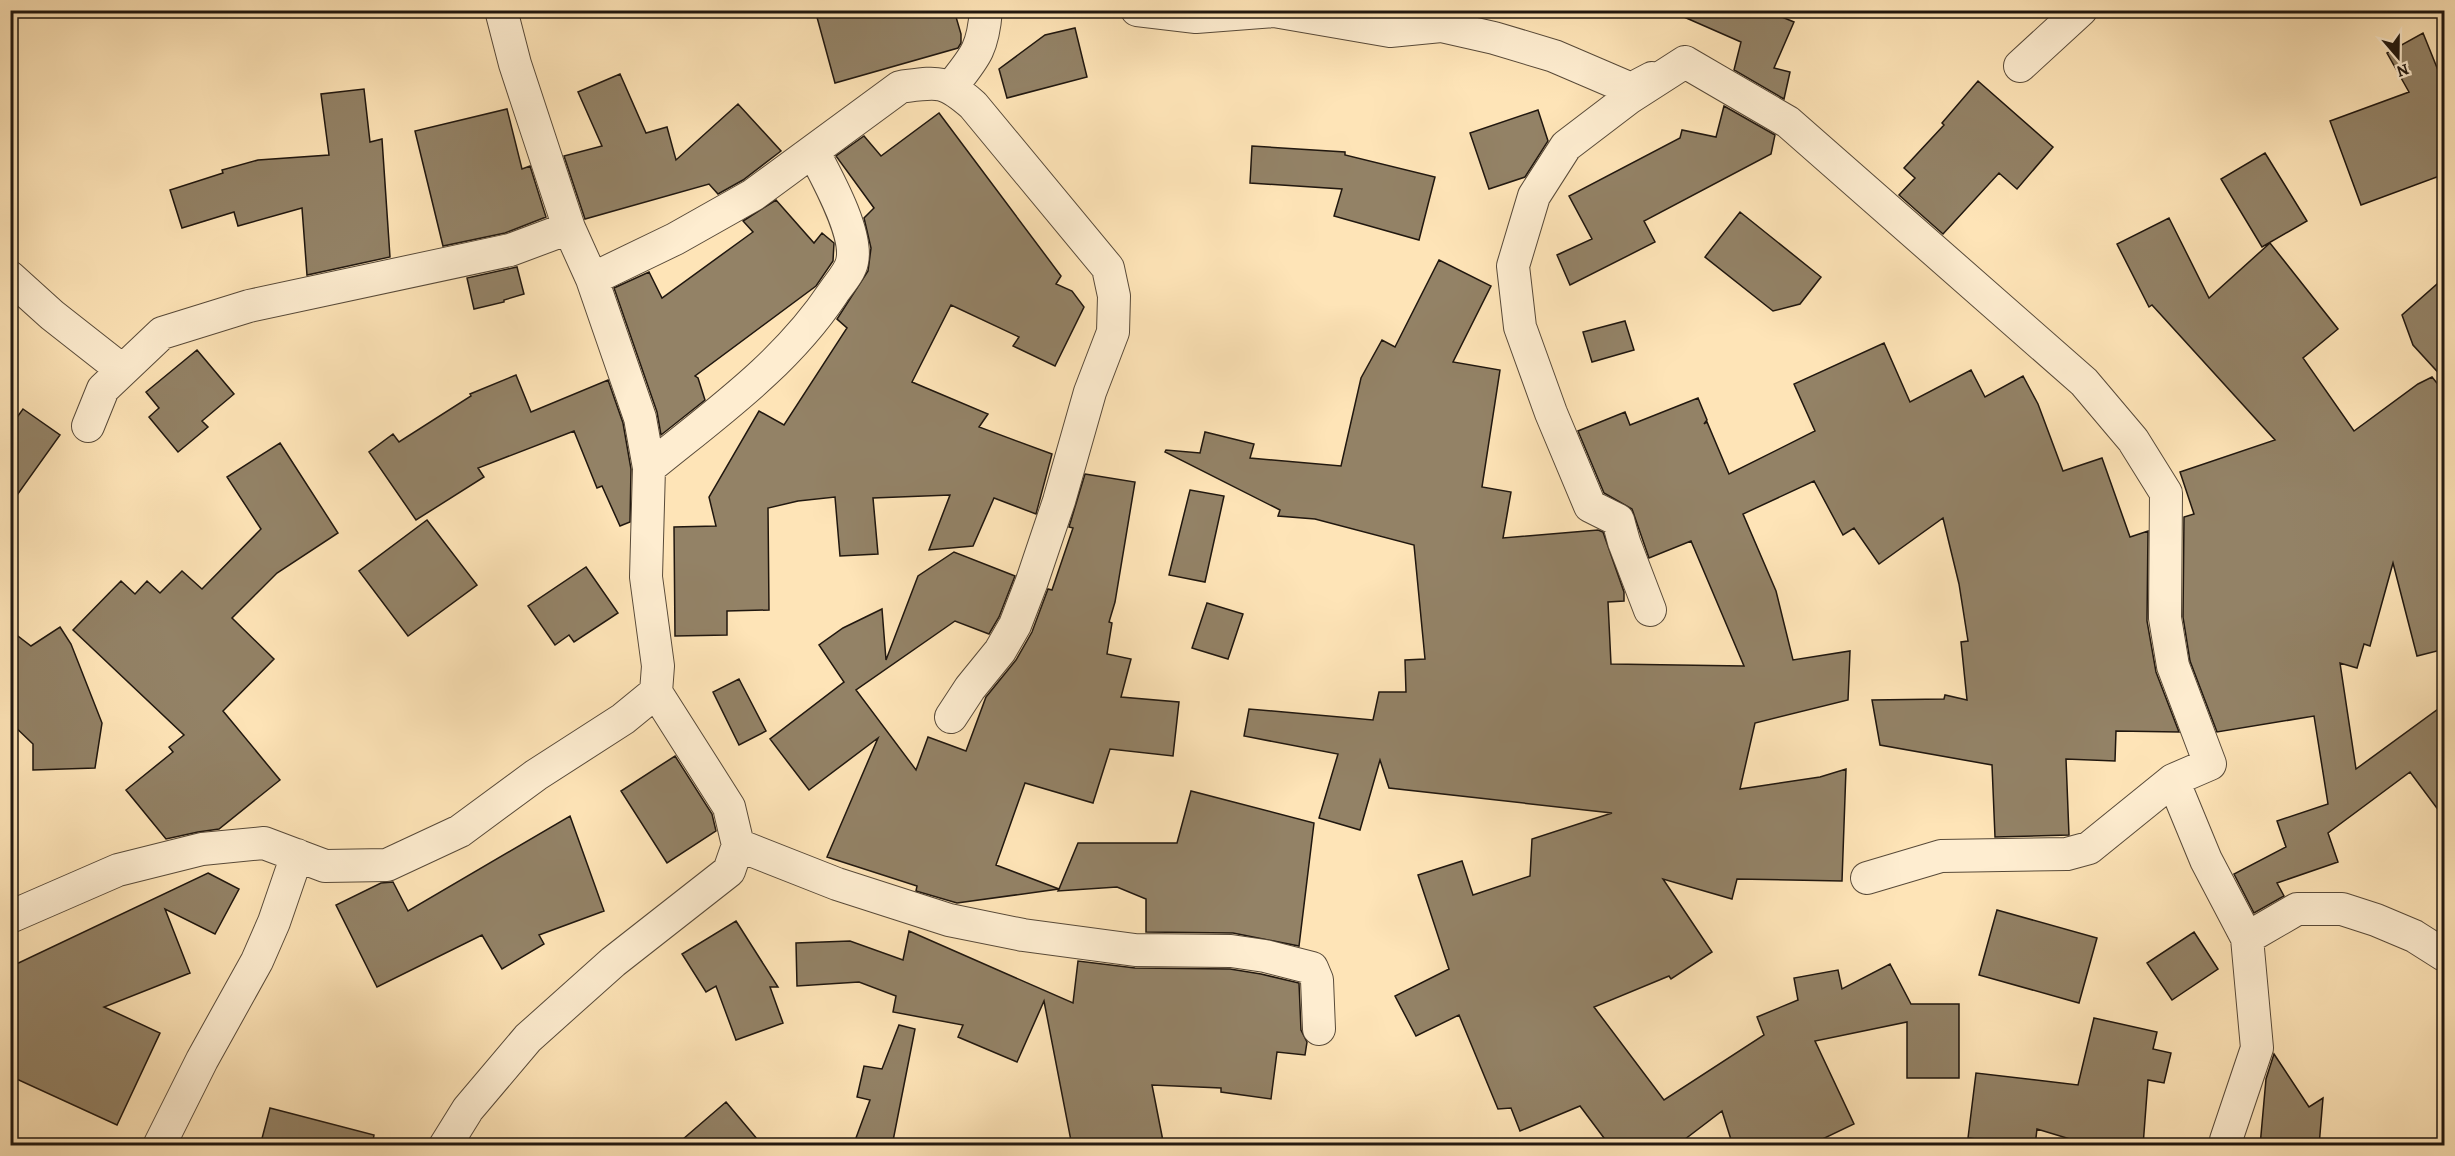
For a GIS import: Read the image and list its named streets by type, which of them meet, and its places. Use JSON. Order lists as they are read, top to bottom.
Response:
{
  "north": "bottom"
}
